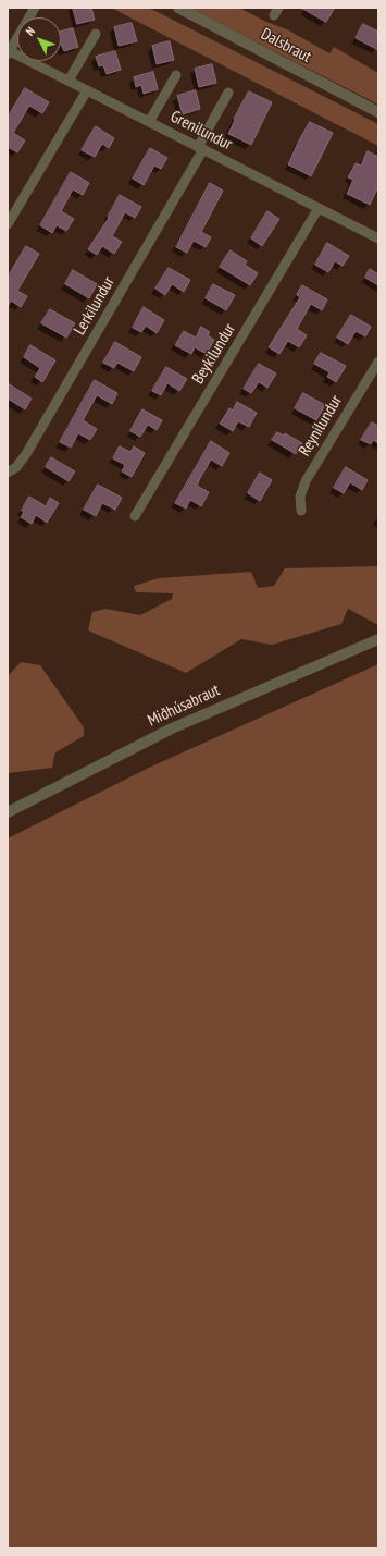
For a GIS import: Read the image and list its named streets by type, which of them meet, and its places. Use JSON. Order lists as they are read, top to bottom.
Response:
{
  "streets": {
    "street": [
      "Dalsbraut",
      "Grenilundur",
      "Lerkilundur",
      "Beykilundur",
      "Reynilundur",
      "Miðhúsabraut"
    ]
  },
  "crossings": [
    ["Grenilundur", "Lerkilundur"],
    ["Grenilundur", "Beykilundur"]
  ],
  "north": "top left"
}
